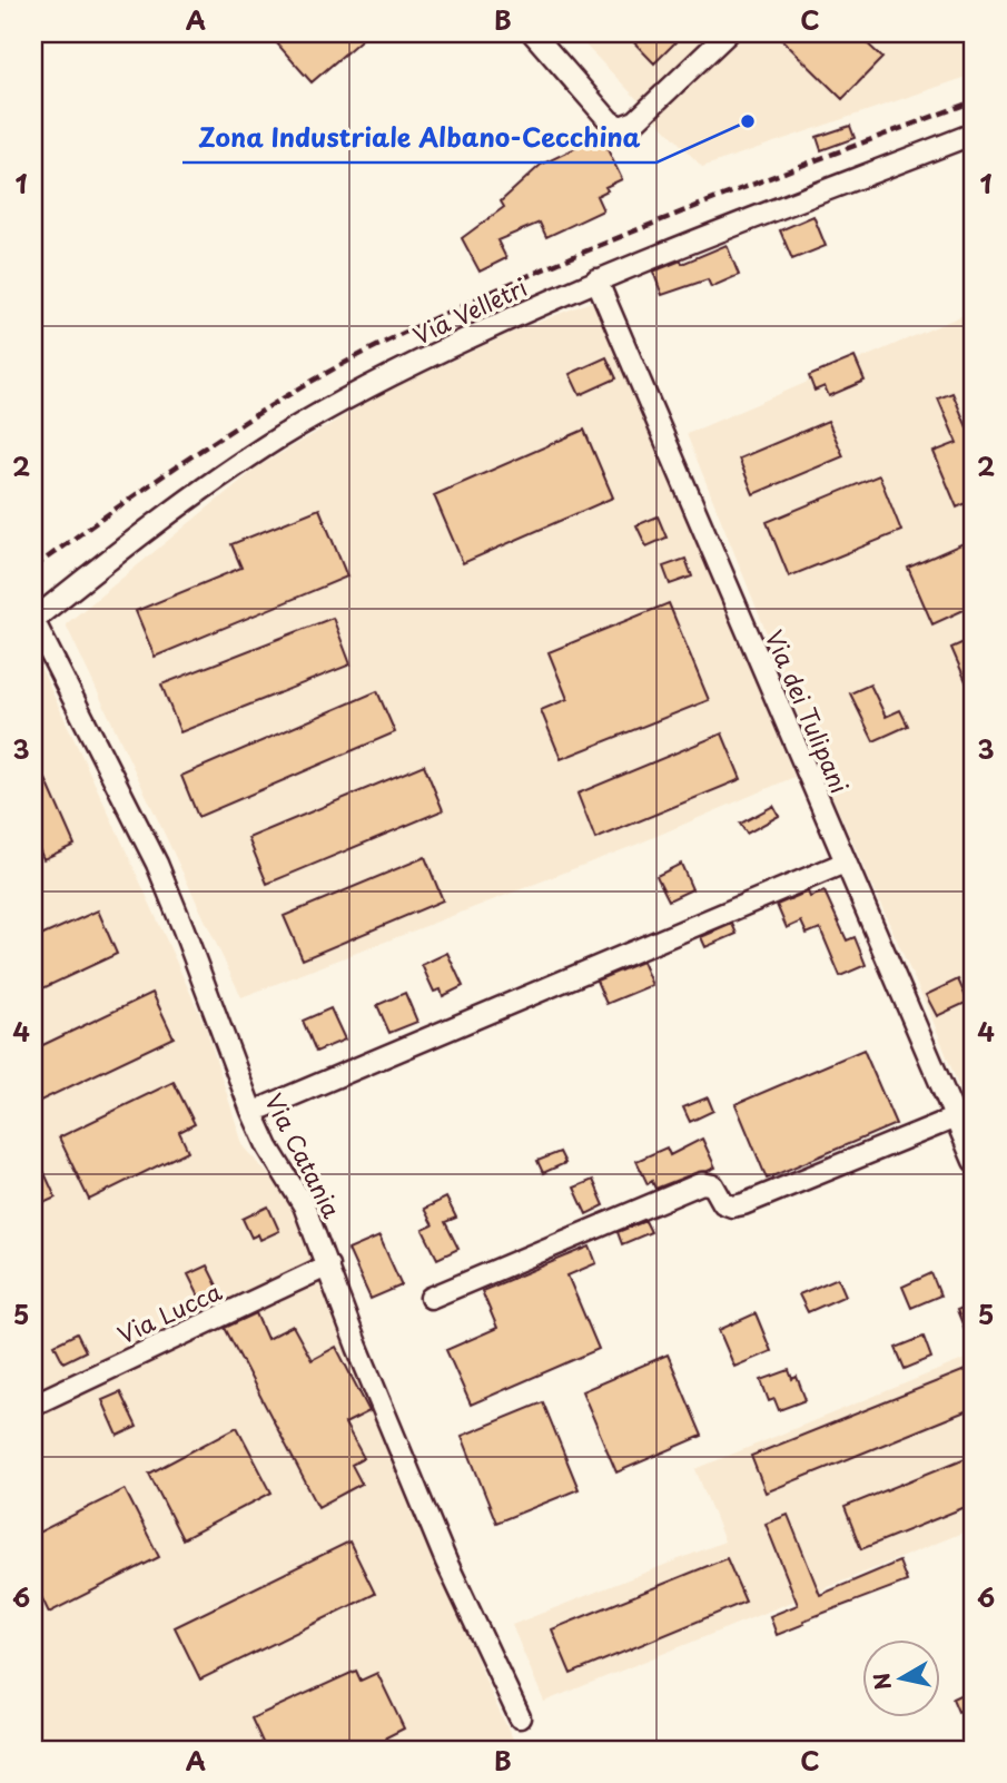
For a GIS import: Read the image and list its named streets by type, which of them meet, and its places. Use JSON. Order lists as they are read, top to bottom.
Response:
{
  "streets": {
    "street": [
      "Via Velletri",
      "Via dei Tulipani",
      "Via Catania",
      "Via Lucca"
    ]
  },
  "crossings": [
    ["Via Velletri", "Via dei Tulipani"],
    ["Via Velletri", "Via Catania"],
    ["Via Catania", "Via Lucca"]
  ],
  "places": ["Zona Industriale Albano-Cecchina"],
  "north": "left",
  "grid": {
    "columns": ["A", "B", "C"],
    "rows": [
      "1",
      "2",
      "3",
      "4",
      "5",
      "6"
    ]
  }
}
